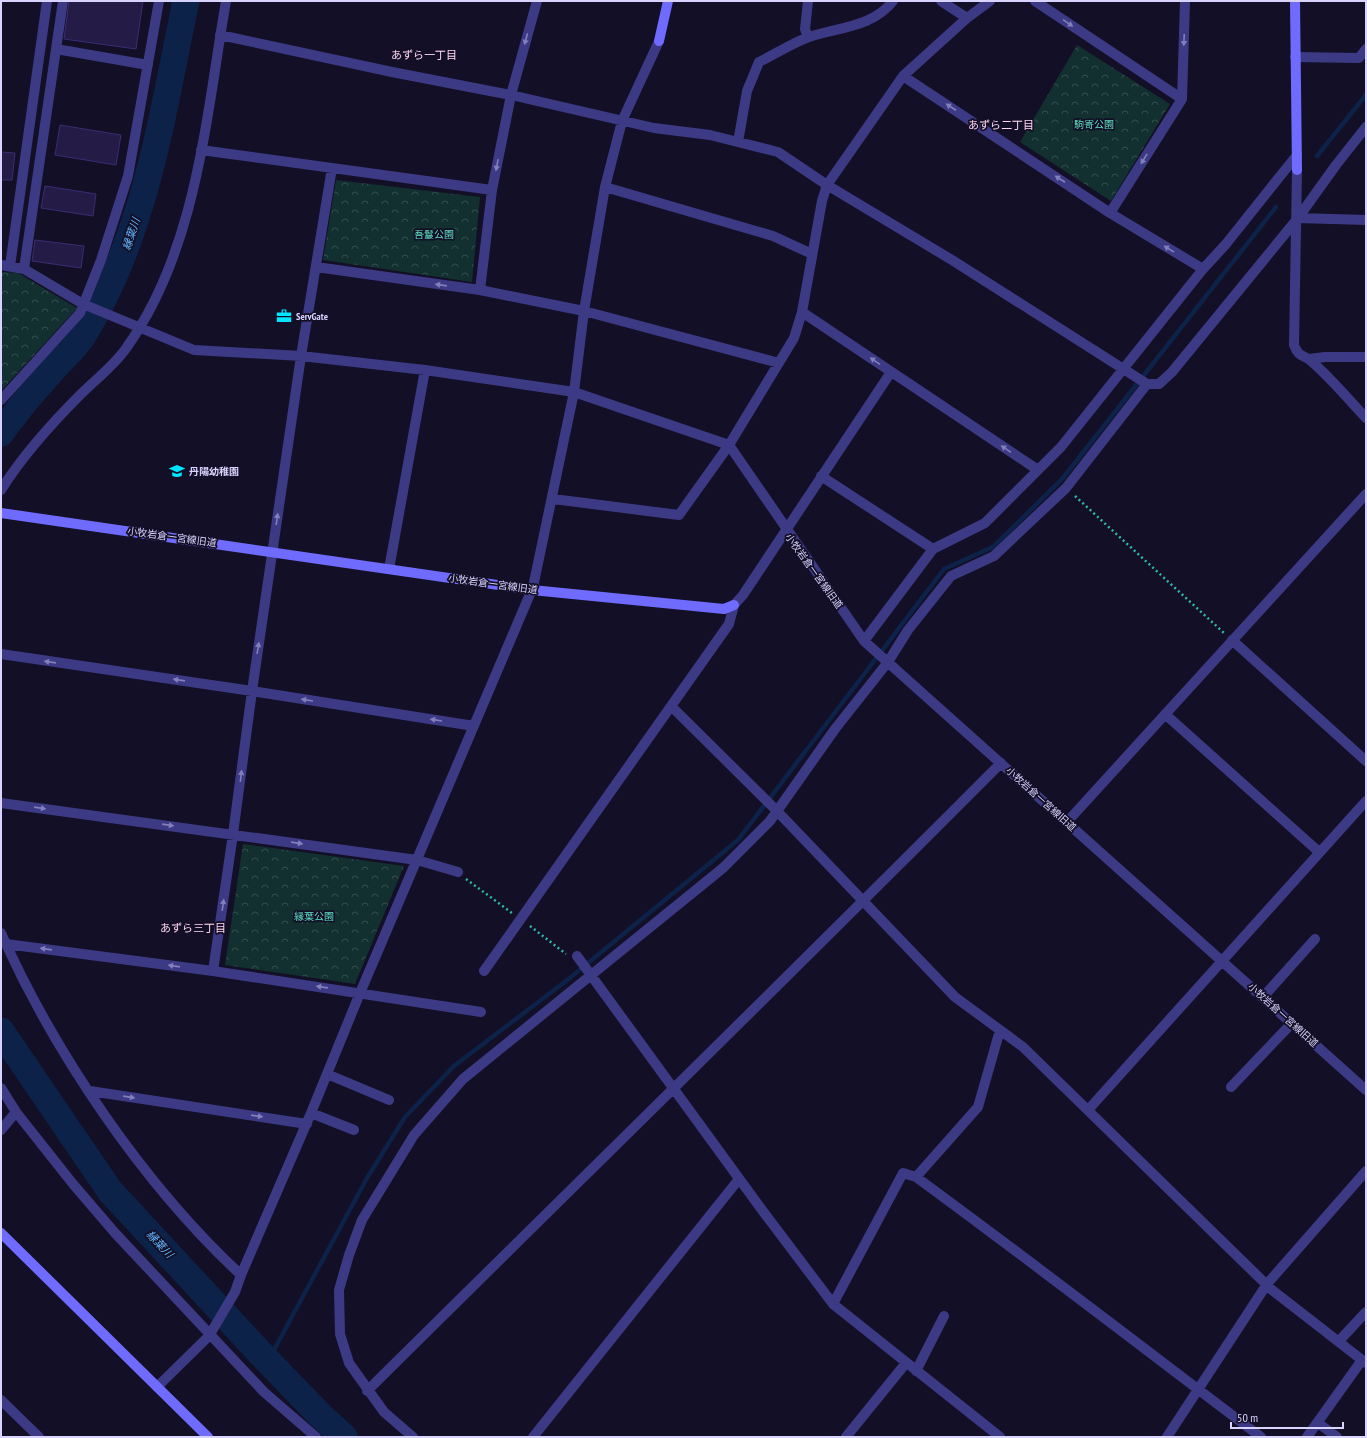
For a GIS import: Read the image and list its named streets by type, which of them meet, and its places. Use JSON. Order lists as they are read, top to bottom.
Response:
{
  "streets": {
    "street": ["小牧岩倉一宮線旧道"]
  },
  "districts": ["あずら一丁目", "あずら二丁目", "あずら三丁目"],
  "water": ["縁葉川"],
  "parks": ["駒寄公園", "吾鬘公園", "縁葉公園"],
  "places": {
    "office": ["ServGate"],
    "school or university": ["丹陽幼稚園"]
  },
  "scale_bar": "50 m"
}
